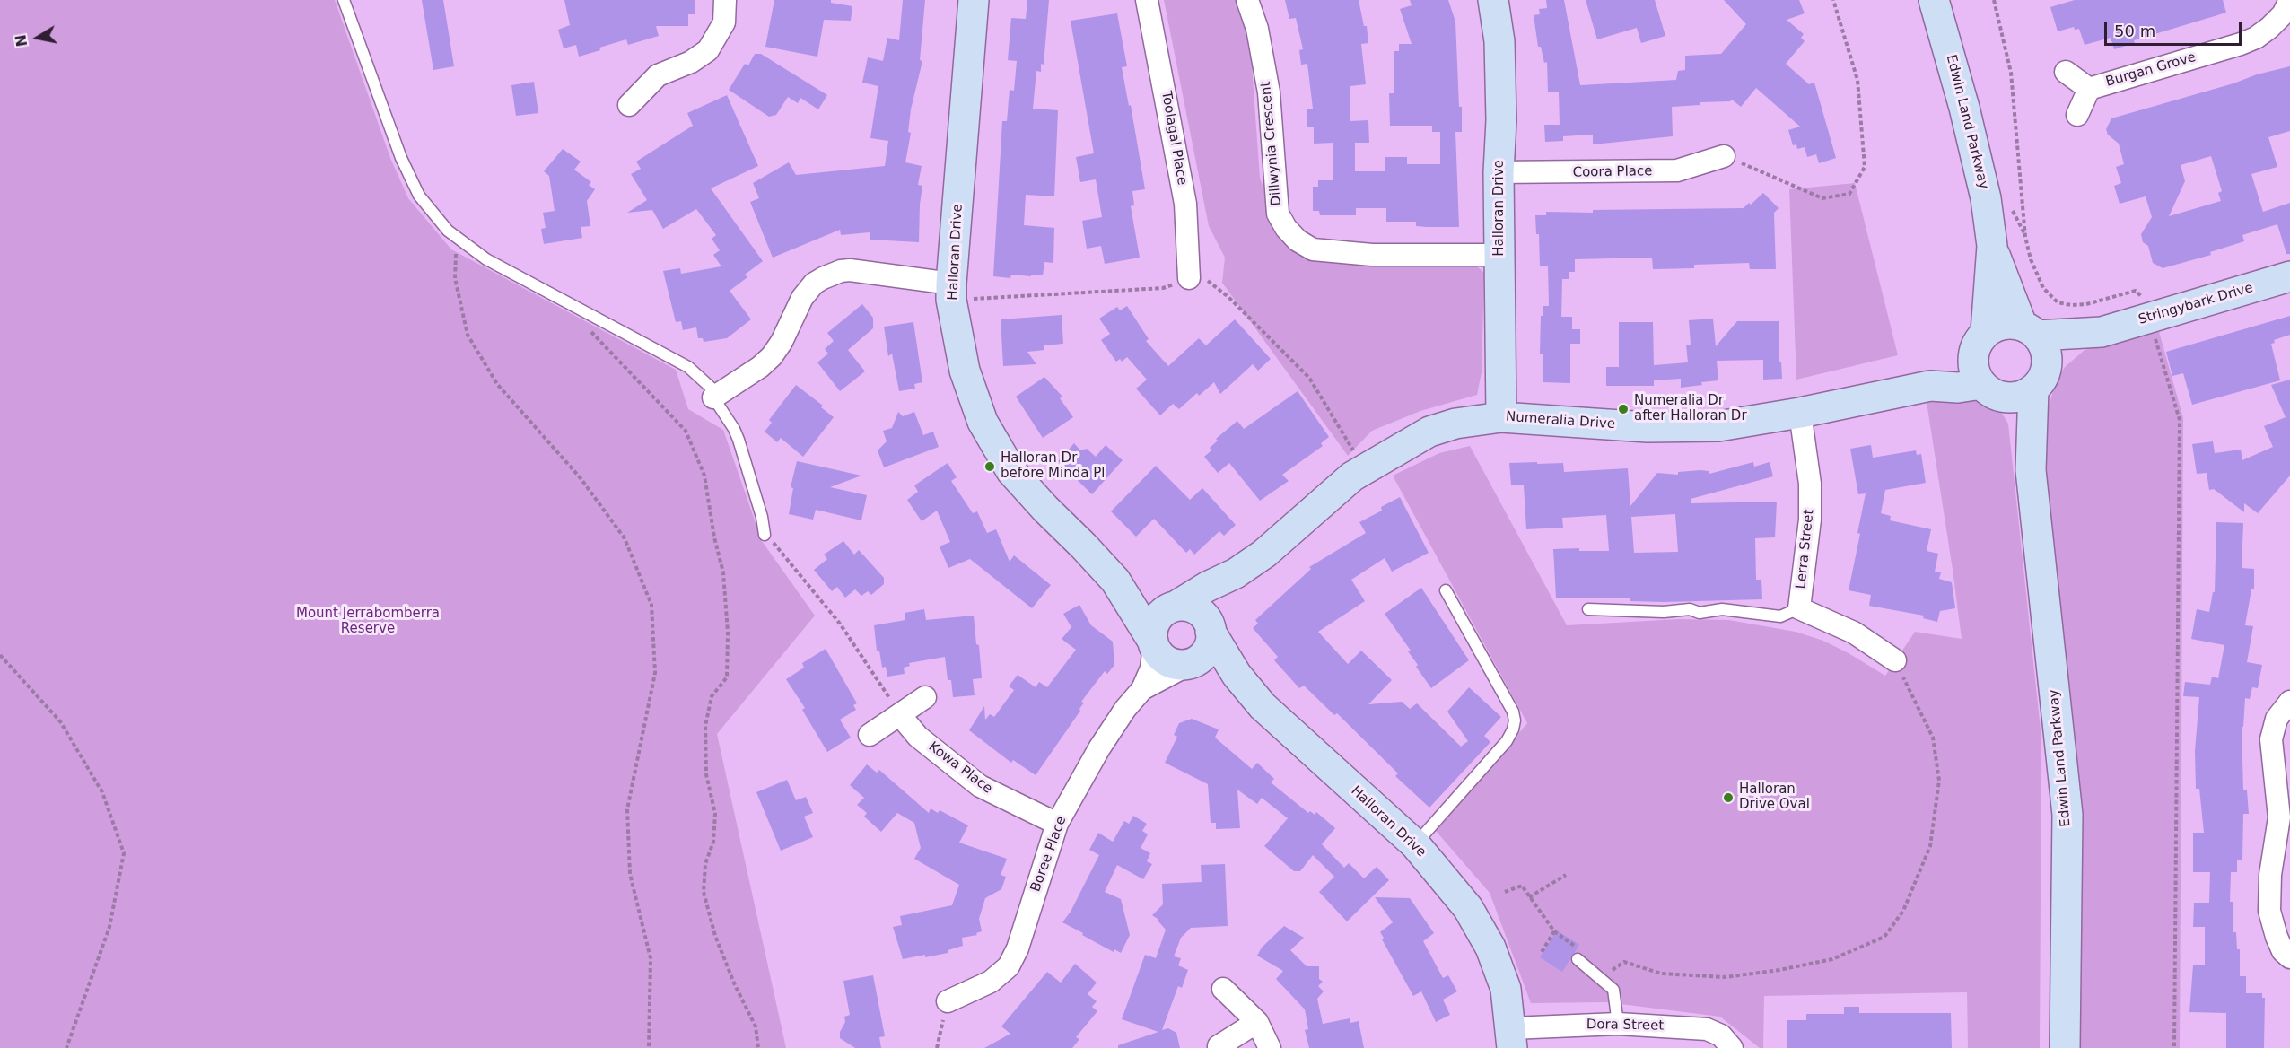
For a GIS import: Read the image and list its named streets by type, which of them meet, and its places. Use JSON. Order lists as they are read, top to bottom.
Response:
{
  "streets": {
    "street": [
      "Burgan Grove",
      "Edwin Land Parkway",
      "Toolagal Place",
      "Dillwynia Crescent",
      "Coora Place",
      "Halloran Drive",
      "Stringybark Drive",
      "Numeralia Drive",
      "Lerra Street",
      "Kowa Place",
      "Boree Place",
      "Dora Street"
    ]
  },
  "crossings": [
    ["Edwin Land Parkway", "Stringybark Drive"],
    ["Edwin Land Parkway", "Numeralia Drive"],
    ["Dillwynia Crescent", "Halloran Drive"],
    ["Coora Place", "Halloran Drive"],
    ["Halloran Drive", "Numeralia Drive"],
    ["Halloran Drive", "Boree Place"],
    ["Halloran Drive", "Dora Street"],
    ["Stringybark Drive", "Numeralia Drive"],
    ["Numeralia Drive", "Lerra Street"],
    ["Numeralia Drive", "Boree Place"],
    ["Kowa Place", "Boree Place"]
  ],
  "parks": ["Mount Jerrabomberra Reserve"],
  "places": ["Numeralia Dr after Halloran Dr", "Halloran Dr before Minda Pl", "Halloran Drive Oval"],
  "scale_bar": "50 m",
  "north": "left"
}
